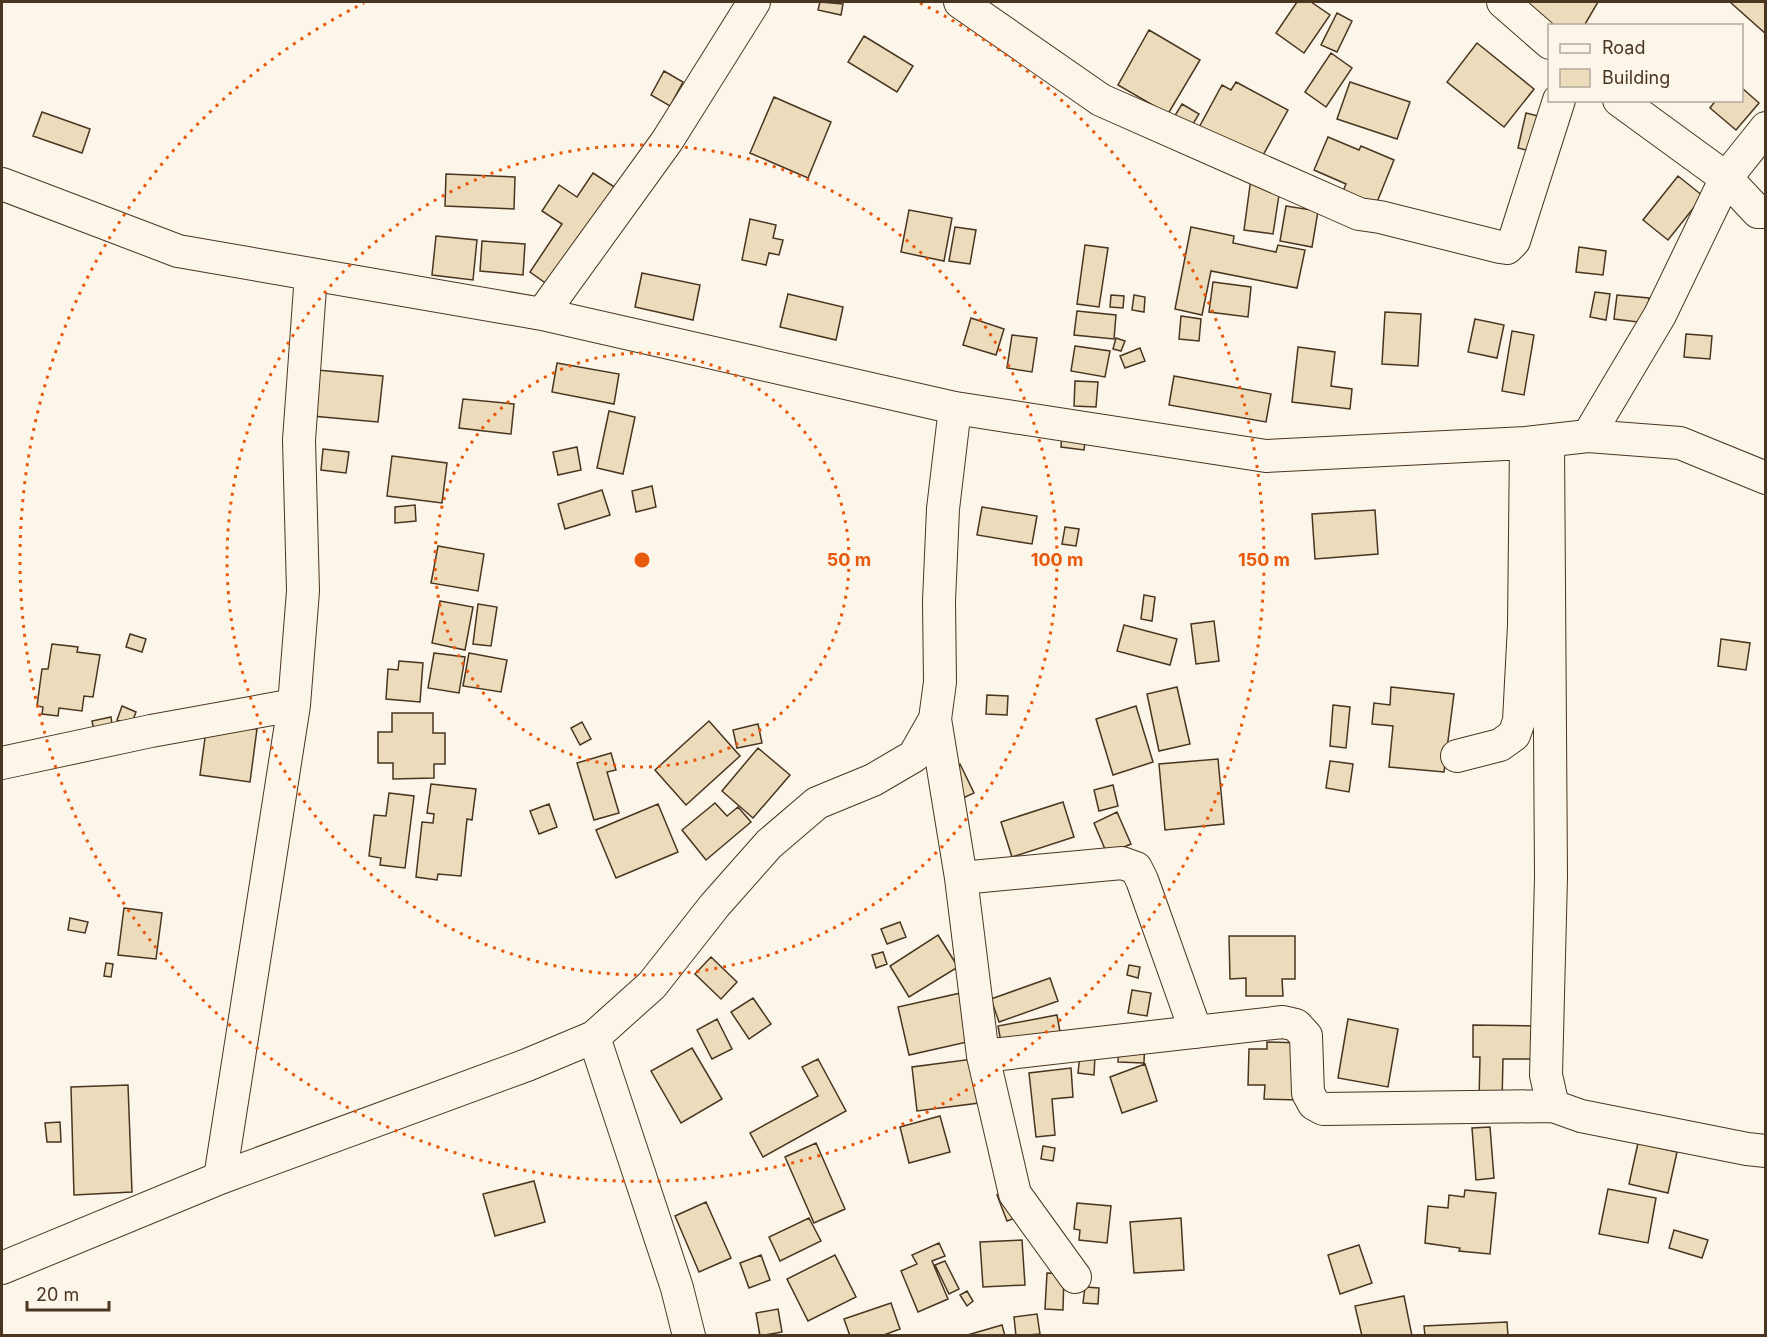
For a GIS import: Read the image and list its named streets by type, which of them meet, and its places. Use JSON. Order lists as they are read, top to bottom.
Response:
{
  "legend": ["Road", "Building"],
  "scale_bar": "20 m",
  "rings": ["50 m", "100 m", "150 m"]
}
